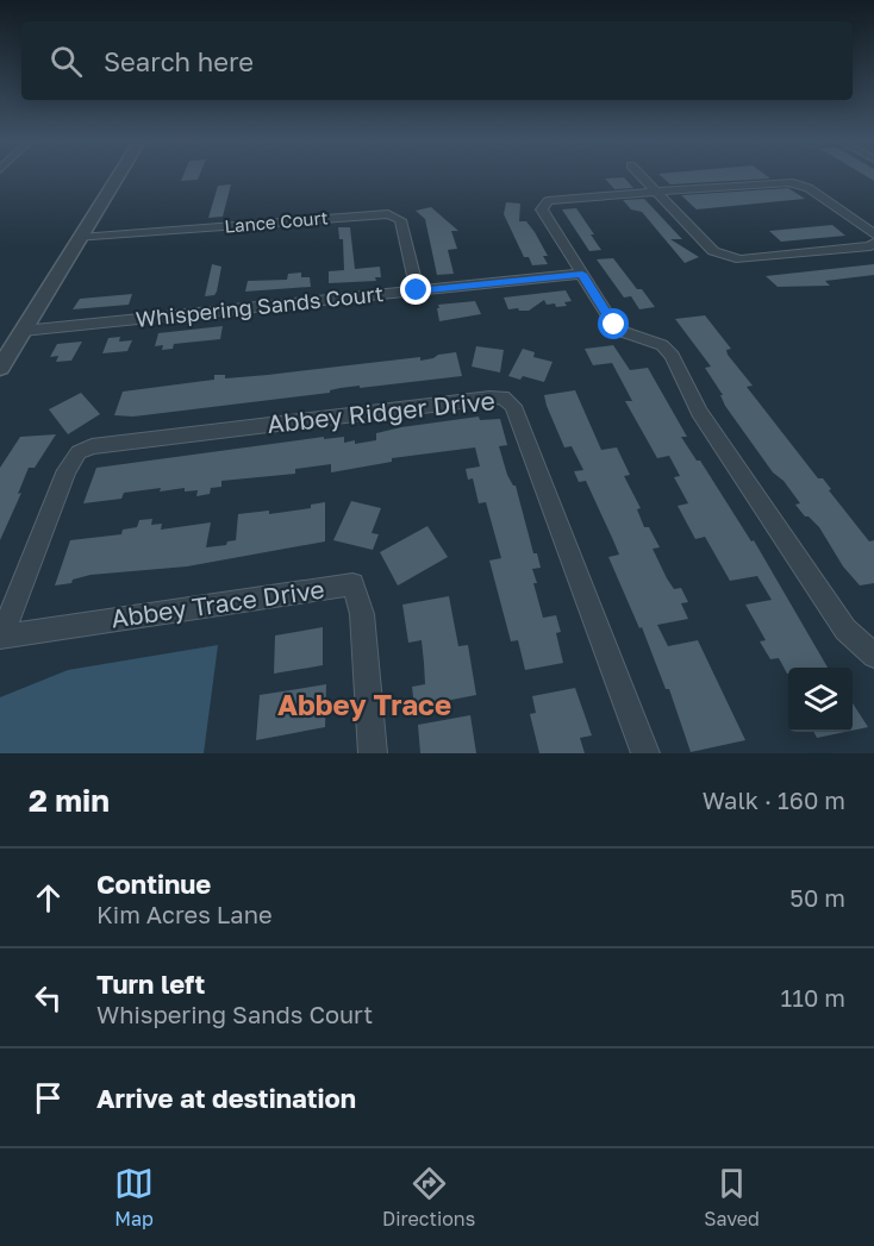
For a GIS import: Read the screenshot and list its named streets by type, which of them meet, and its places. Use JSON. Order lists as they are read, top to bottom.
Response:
{
  "streets": {
    "street": [
      "Lance Court",
      "Whispering Sands Court",
      "Abbey Ridger Drive",
      "Abbey Trace Drive"
    ]
  },
  "crossings": [
    ["Lance Court", "Whispering Sands Court"],
    ["Abbey Ridger Drive", "Abbey Trace Drive"]
  ],
  "districts": ["Abbey Trace"],
  "page": {
    "search": "Search here",
    "heading": ["2 min", "Walk · 160 m"],
    "list": [
      ["Continue", "Kim Acres Lane", "50 m"],
      ["Turn left", "Whispering Sands Court", "110 m"],
      "Arrive at destination"
    ],
    "nav": ["Map", "Directions", "Saved"]
  }
}
